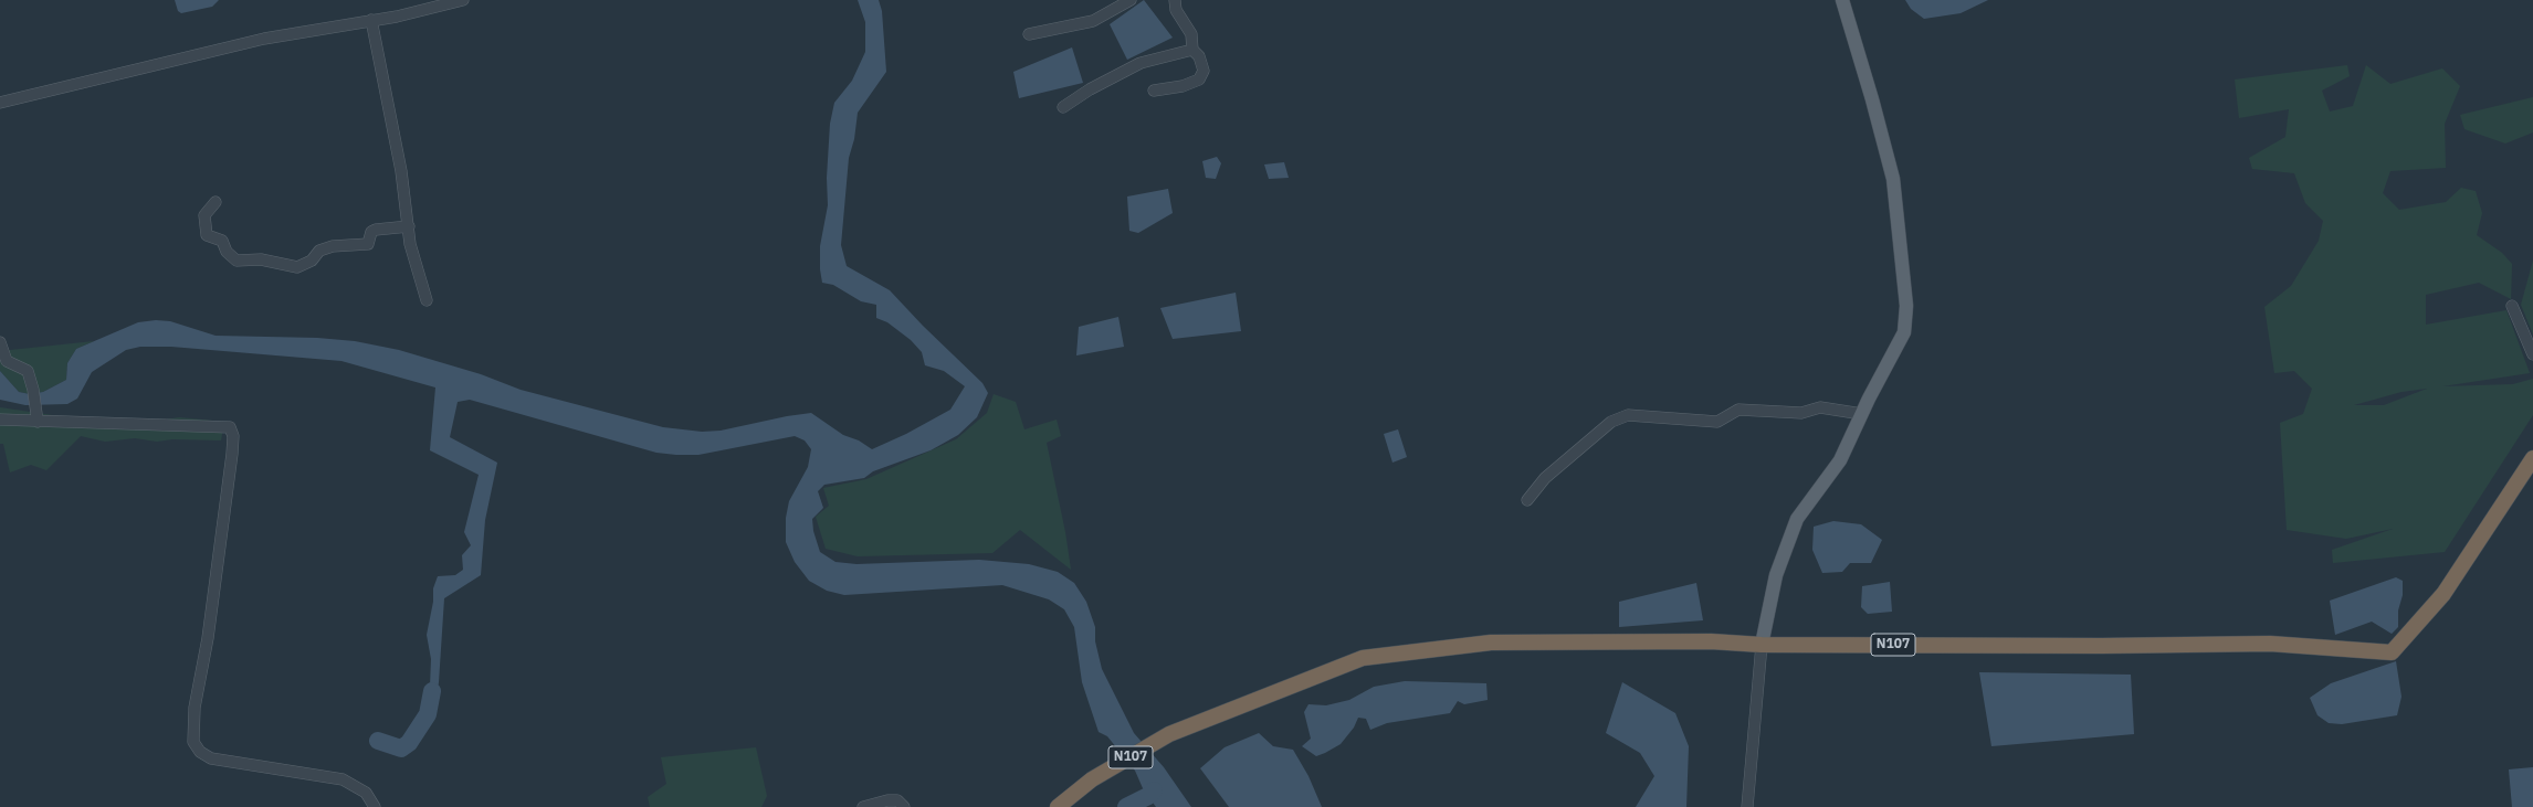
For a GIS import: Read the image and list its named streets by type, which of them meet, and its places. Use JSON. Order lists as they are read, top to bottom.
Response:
{
  "streets": {
    "highway": ["N107"]
  }
}
